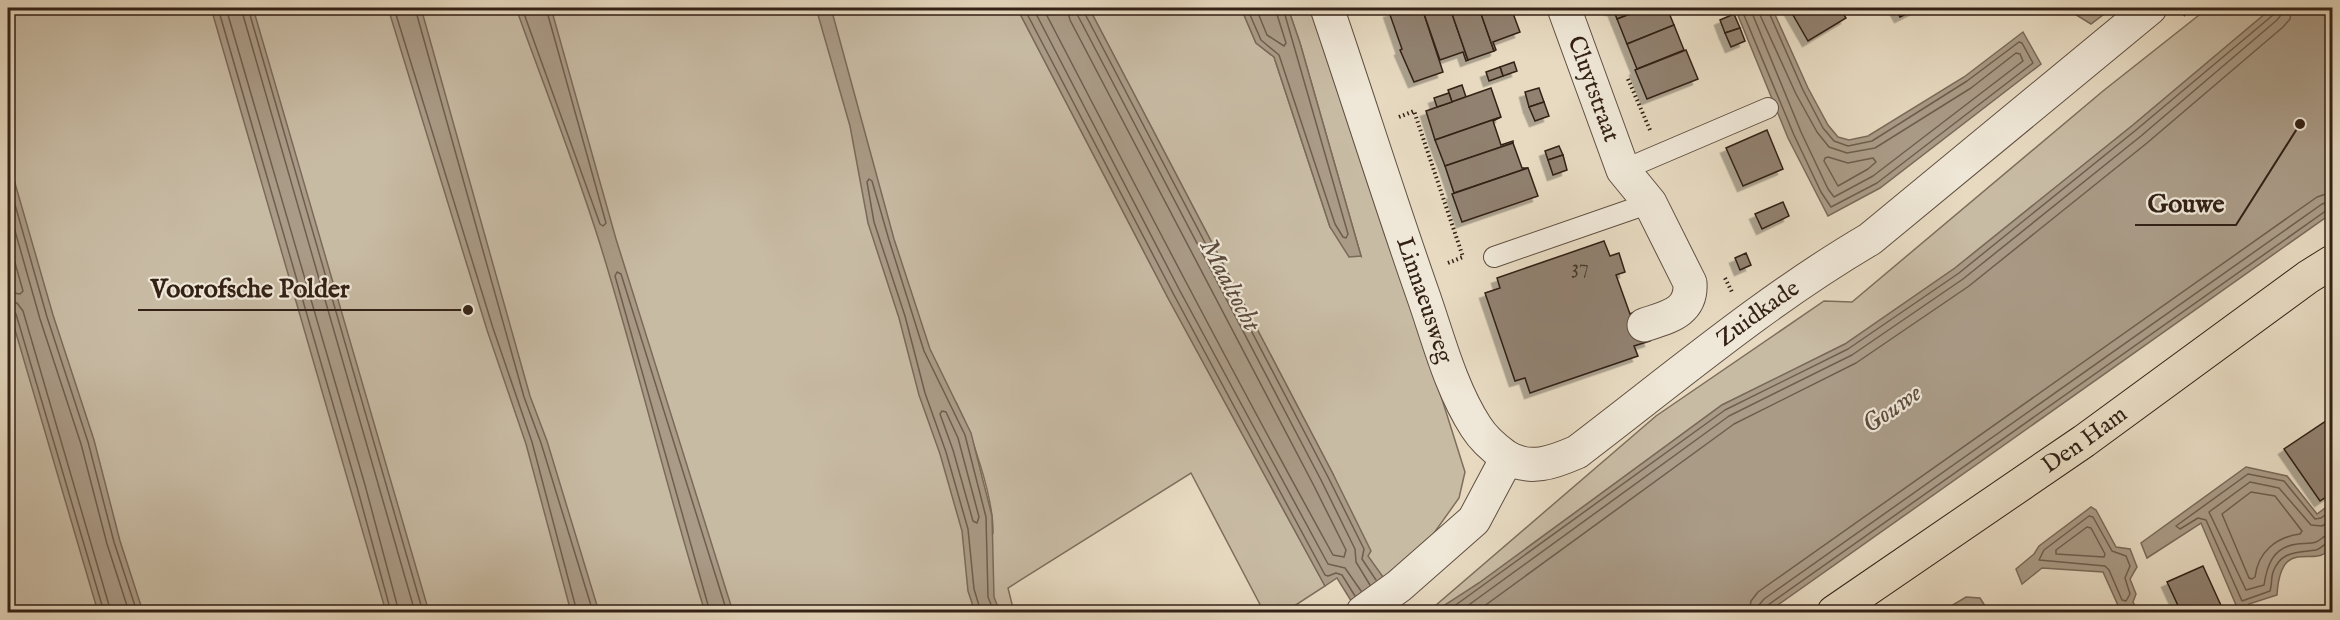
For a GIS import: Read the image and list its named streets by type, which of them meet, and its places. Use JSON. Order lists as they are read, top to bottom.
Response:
{
  "streets": {
    "main road": ["Den Ham"],
    "street": ["Cluytstraat", "Linnaeusweg", "Zuidkade"]
  },
  "crossings": [
    ["Linnaeusweg", "Zuidkade"]
  ],
  "water": ["Maaltocht", "Gouwe"],
  "places": ["Gouwe", "Voorofsche Polder"],
  "house_numbers": ["37"]
}
